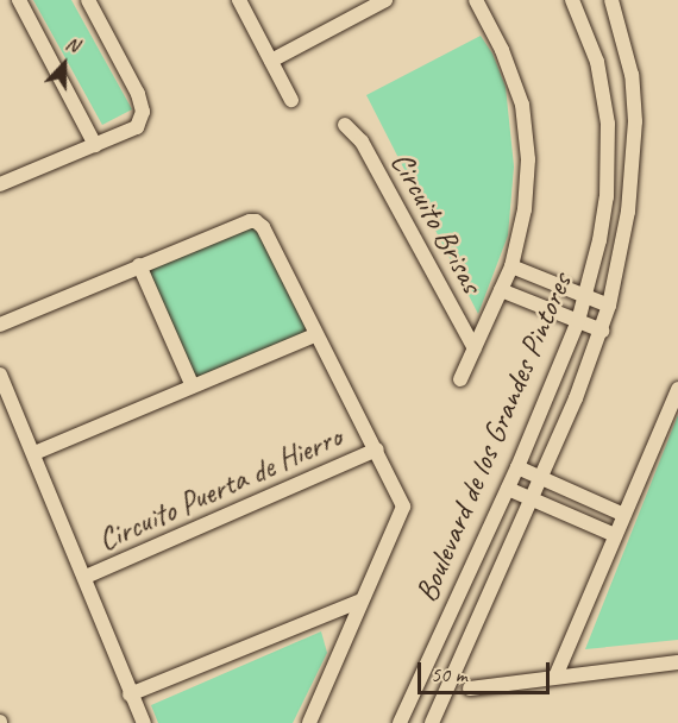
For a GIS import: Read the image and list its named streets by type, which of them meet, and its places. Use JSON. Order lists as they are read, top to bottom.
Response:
{
  "streets": {
    "street": ["Circuito Brisas", "Boulevard de los Grandes Pintores", "Circuito Puerta de Hierro"]
  },
  "crossings": [
    ["Circuito Brisas", "Boulevard de los Grandes Pintores"]
  ],
  "scale_bar": "50 m",
  "north": "top"
}
